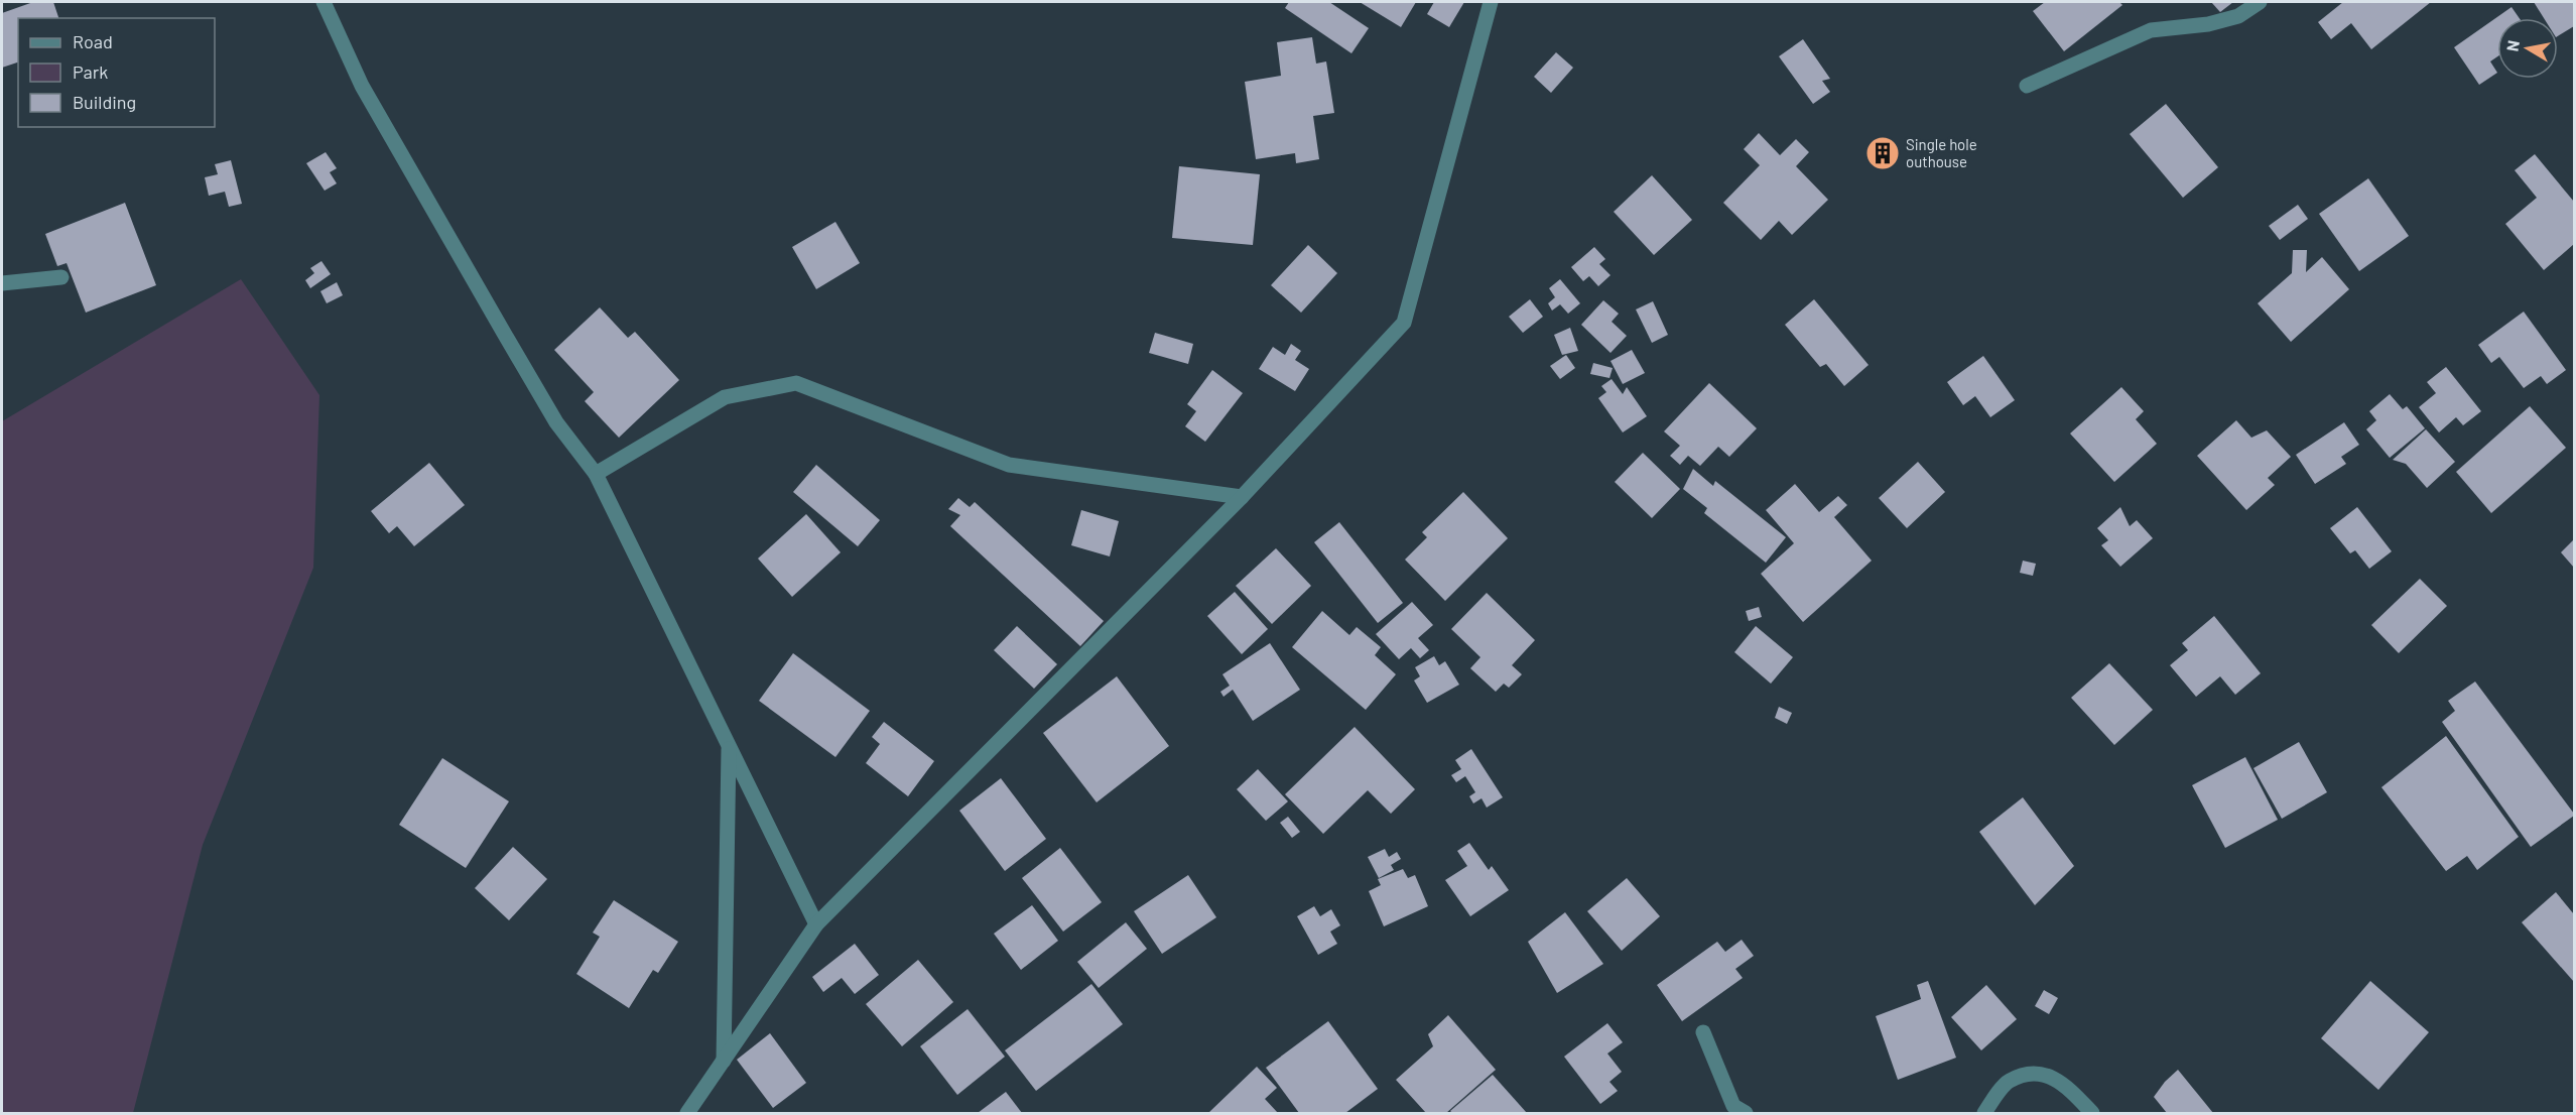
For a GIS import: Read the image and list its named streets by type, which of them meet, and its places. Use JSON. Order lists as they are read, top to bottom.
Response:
{
  "places": {
    "building": ["Single hole outhouse"]
  },
  "legend": ["Road", "Park", "Building"],
  "north": "left"
}
